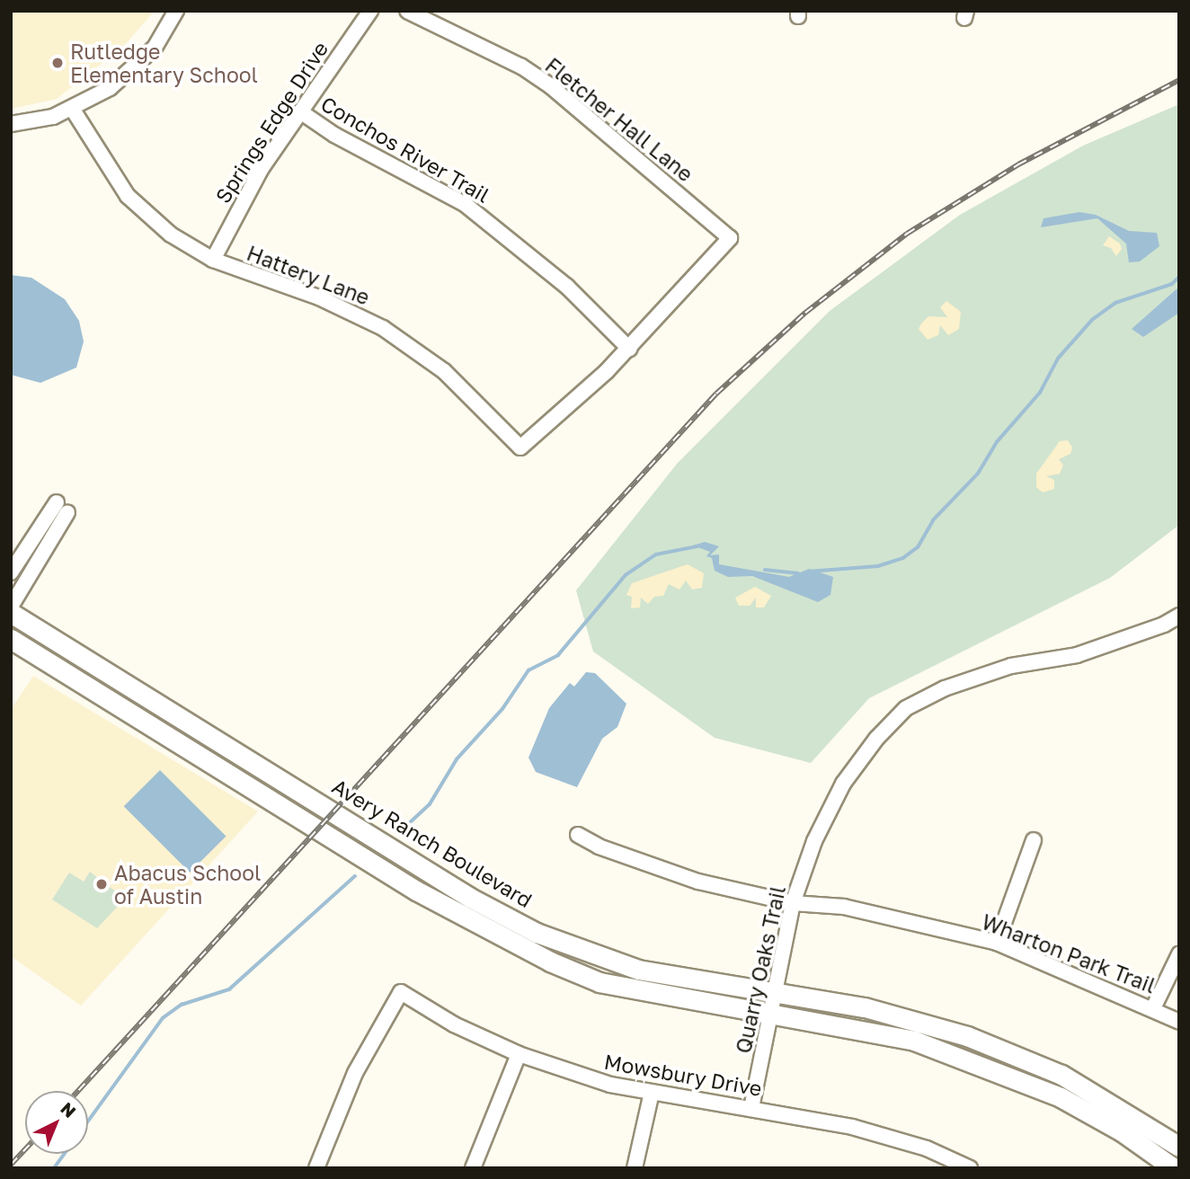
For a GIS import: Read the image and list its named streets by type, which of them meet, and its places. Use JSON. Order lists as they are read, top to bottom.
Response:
{
  "streets": {
    "main road": ["Avery Ranch Boulevard"],
    "street": [
      "Fletcher Hall Lane",
      "Springs Edge Drive",
      "Conchos River Trail",
      "Hattery Lane",
      "Wharton Park Trail",
      "Quarry Oaks Trail",
      "Mowsbury Drive"
    ]
  },
  "crossings": [
    ["Fletcher Hall Lane", "Hattery Lane"],
    ["Springs Edge Drive", "Conchos River Trail"],
    ["Springs Edge Drive", "Hattery Lane"],
    ["Conchos River Trail", "Hattery Lane"],
    ["Avery Ranch Boulevard", "Quarry Oaks Trail"],
    ["Wharton Park Trail", "Quarry Oaks Trail"],
    ["Quarry Oaks Trail", "Mowsbury Drive"]
  ],
  "places": ["Rutledge Elementary School", "Abacus School of Austin"],
  "north": "top right"
}
